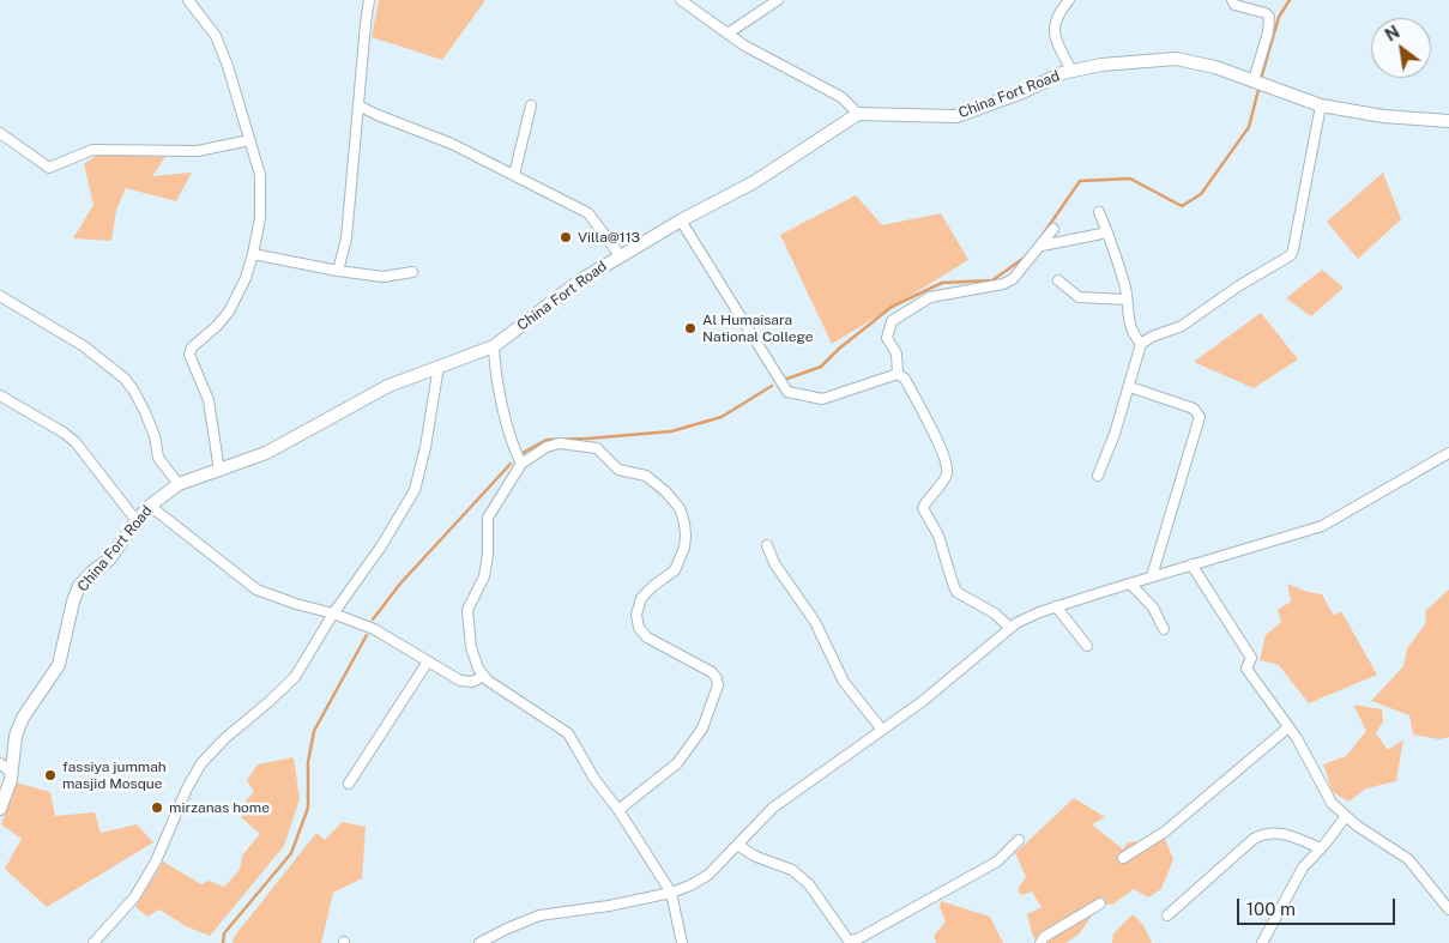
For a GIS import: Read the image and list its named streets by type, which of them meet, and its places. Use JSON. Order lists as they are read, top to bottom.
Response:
{
  "streets": {
    "street": ["China Fort Road"]
  },
  "places": [
    "Villa@113",
    "Al Humaisara National College",
    "fassiya jummah masjid Mosque",
    "mirzanas home"
  ],
  "scale_bar": "100 m",
  "north": "top left"
}
